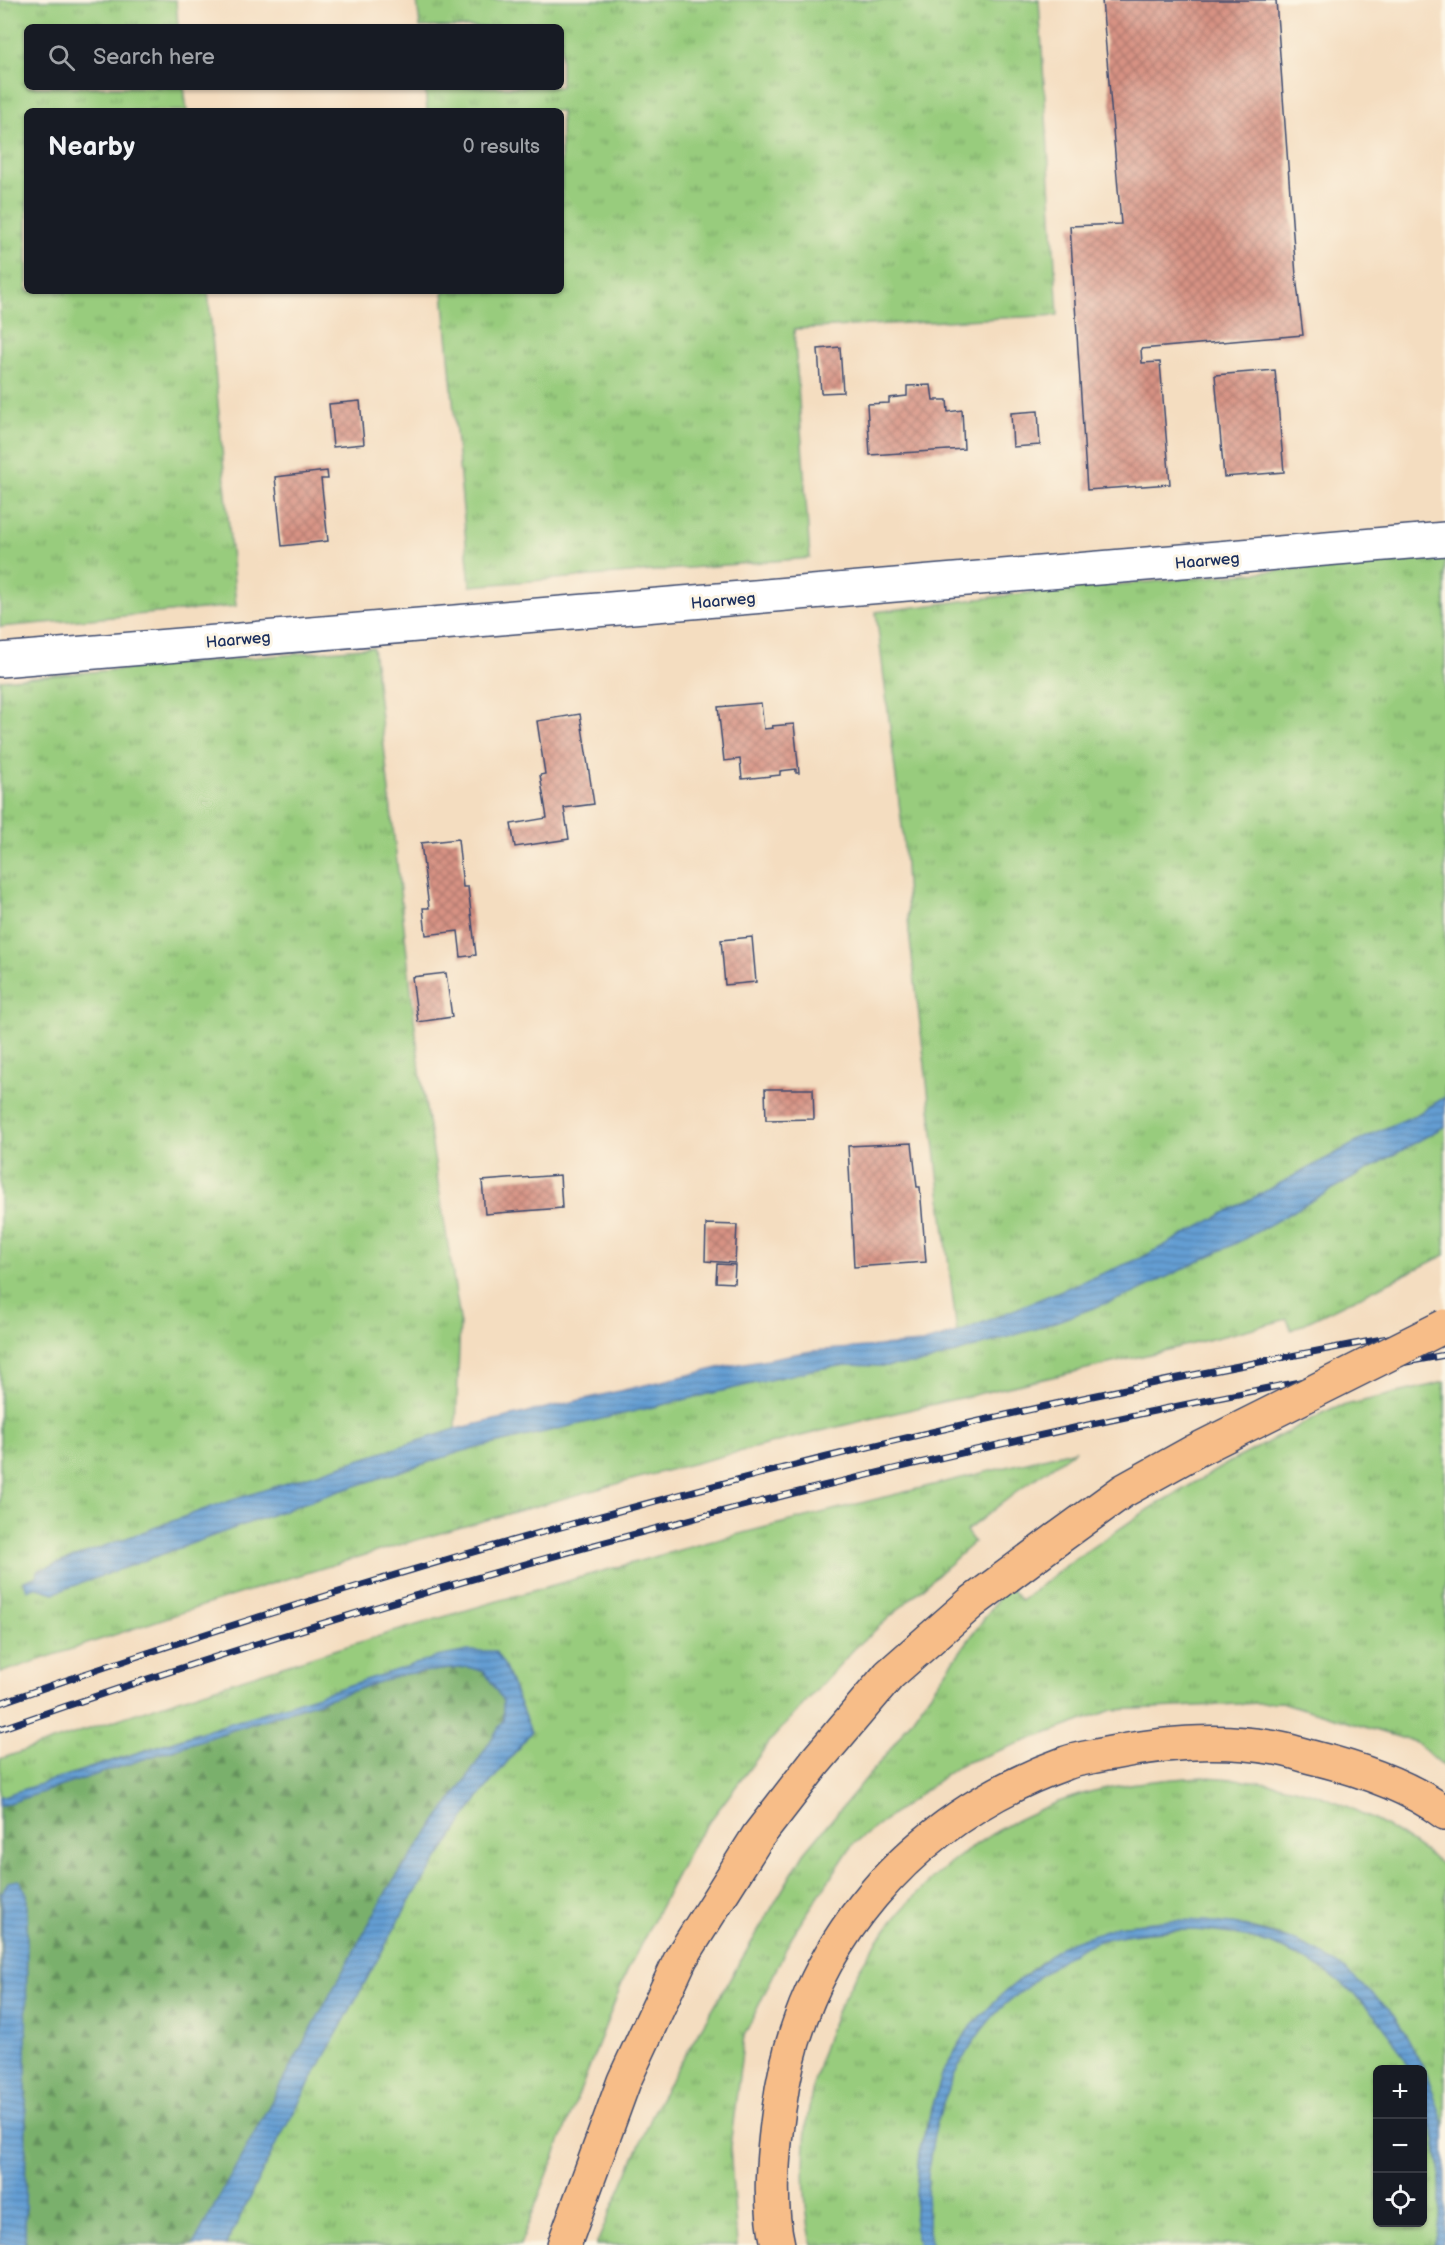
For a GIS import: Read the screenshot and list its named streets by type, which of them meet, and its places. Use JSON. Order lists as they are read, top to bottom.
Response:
{
  "streets": {
    "street": ["Haarweg"]
  },
  "page": {
    "search": "Search here",
    "heading": ["Nearby", "0 results"],
    "map_buttons": ["+", "−"]
  }
}
